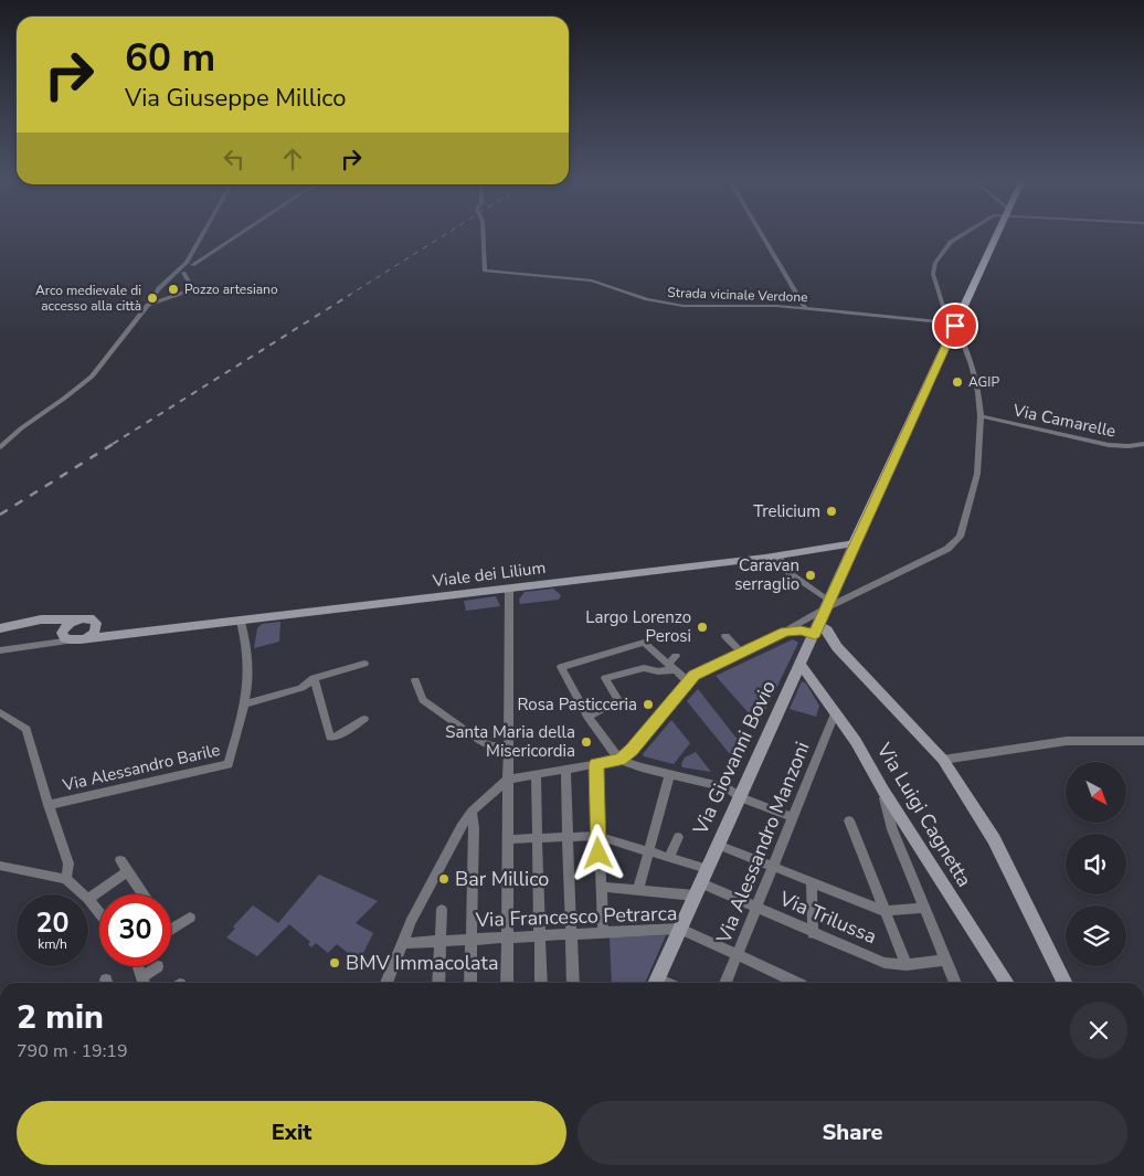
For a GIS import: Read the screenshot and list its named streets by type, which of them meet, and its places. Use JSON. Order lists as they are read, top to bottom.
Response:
{
  "streets": {
    "main road": ["Viale dei Lilium", "Via Giovanni Bovio", "Via Luigi Cagnetta"],
    "street": [
      "Strada vicinale Verdone",
      "Via Camarelle",
      "Via Alessandro Barile",
      "Via Alessandro Manzoni",
      "Via Francesco Petrarca",
      "Via Trilussa"
    ]
  },
  "crossings": [
    ["Viale dei Lilium", "Via Giovanni Bovio"],
    ["Viale dei Lilium", "Via Alessandro Barile"],
    ["Via Giovanni Bovio", "Via Luigi Cagnetta"],
    ["Via Giovanni Bovio", "Via Francesco Petrarca"],
    ["Via Giovanni Bovio", "Via Trilussa"],
    ["Via Luigi Cagnetta", "Via Alessandro Manzoni"],
    ["Via Alessandro Manzoni", "Via Francesco Petrarca"],
    ["Via Alessandro Manzoni", "Via Trilussa"]
  ],
  "places": [
    "Pozzo artesiano",
    "Arco medievale di accesso alla città",
    "AGIP",
    "Trelicium",
    "Caravan serraglio",
    "Largo Lorenzo Perosi",
    "Rosa Pasticceria",
    "Santa Maria della Misericordia",
    "Bar Millico",
    "BMV Immacolata"
  ],
  "north": "bottom right",
  "page": {
    "turn": ["60 m", "Via Giuseppe Millico"],
    "speed": "20 km/h",
    "limit": "30",
    "heading": ["2 min", "790 m · 19:19"],
    "buttons": ["Exit", "Share"]
  }
}
